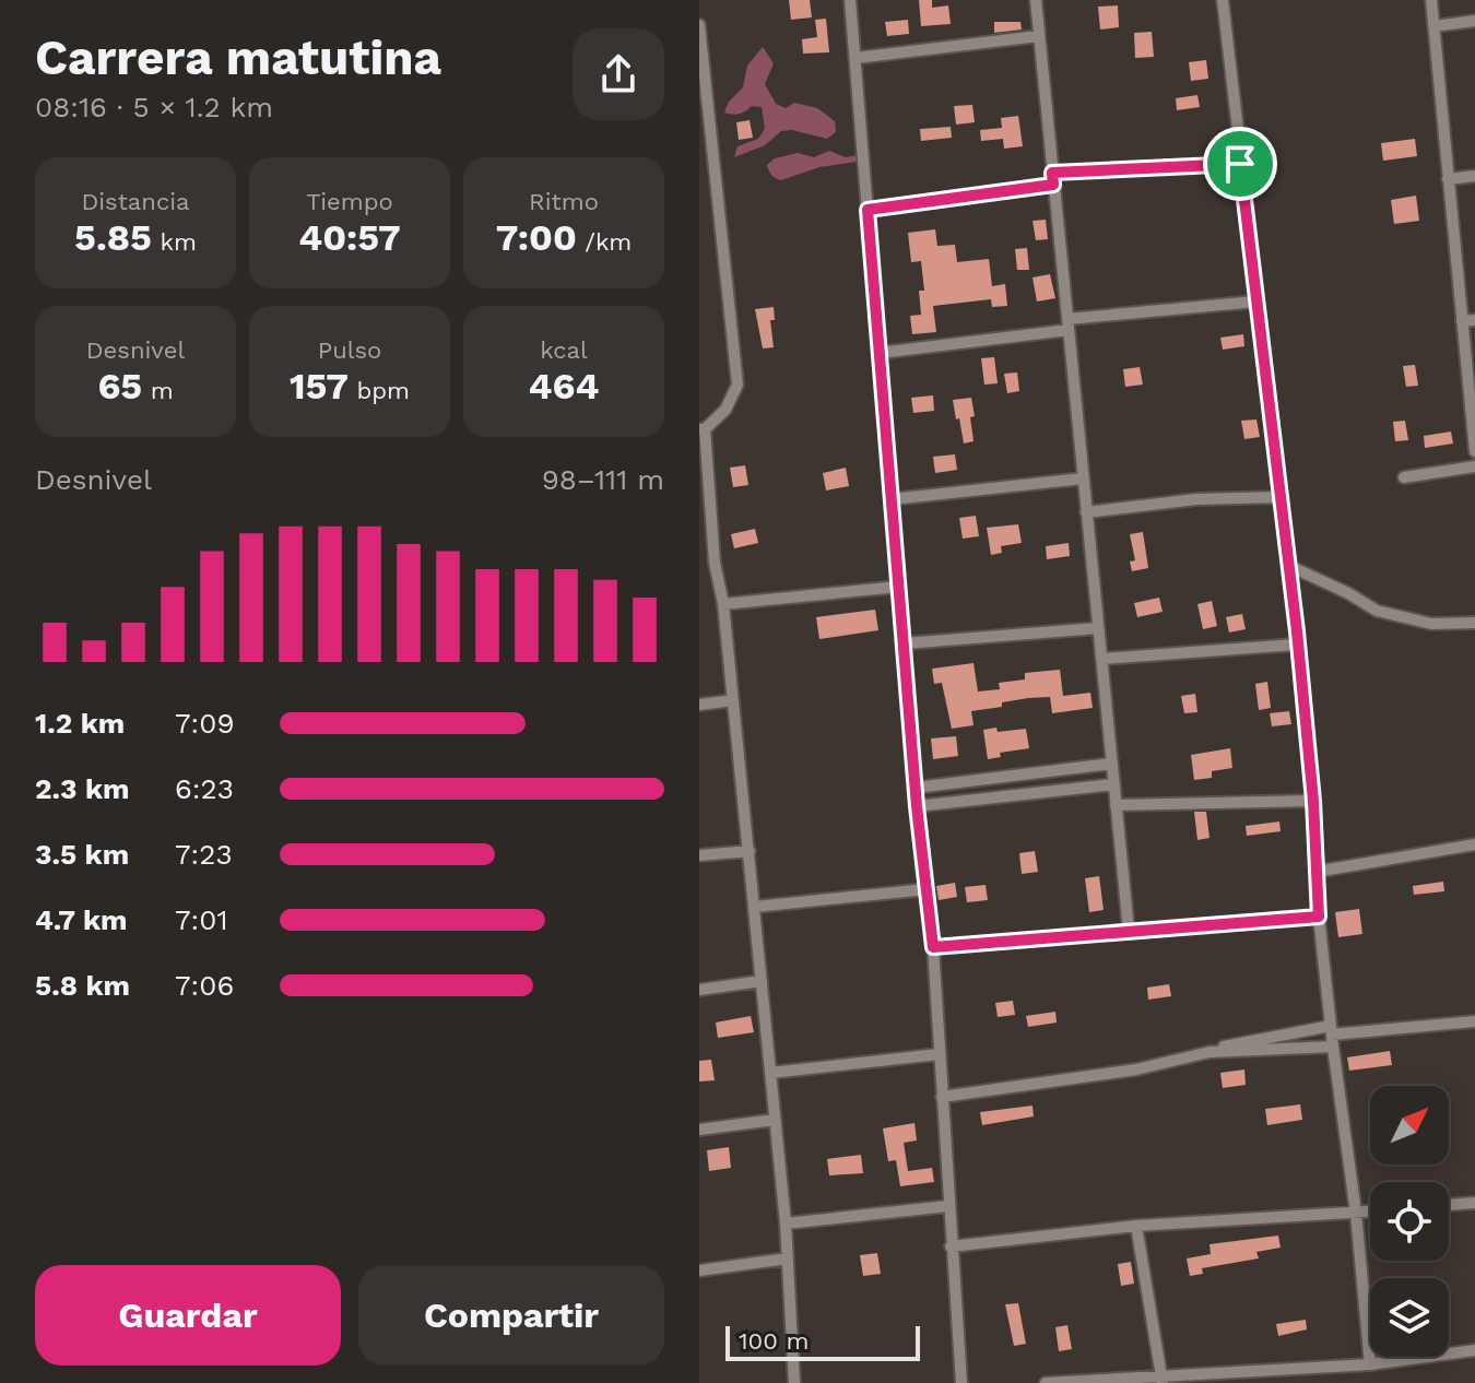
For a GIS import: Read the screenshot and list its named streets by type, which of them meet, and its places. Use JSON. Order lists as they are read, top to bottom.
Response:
{
  "scale_bar": "100 m",
  "north": "top right",
  "page": {
    "heading": ["Carrera matutina", "08:16 · 5 × 1.2 km"],
    "stats": [
      ["Distancia", "5.85 km"],
      ["Tiempo", "40:57"],
      ["Ritmo", "7:00 /km"],
      ["Desnivel", "65 m"],
      ["Pulso", "157 bpm"],
      ["kcal", "464"]
    ],
    "chart": ["Desnivel", "98–111 m"],
    "list": [
      {
        "name": "1.2 km",
        "note": "7:09"
      },
      {
        "name": "2.3 km",
        "note": "6:23"
      },
      {
        "name": "3.5 km",
        "note": "7:23"
      },
      {
        "name": "4.7 km",
        "note": "7:01"
      },
      {
        "name": "5.8 km",
        "note": "7:06"
      }
    ],
    "buttons": ["Guardar", "Compartir"],
    "scale": "100 m"
  }
}
